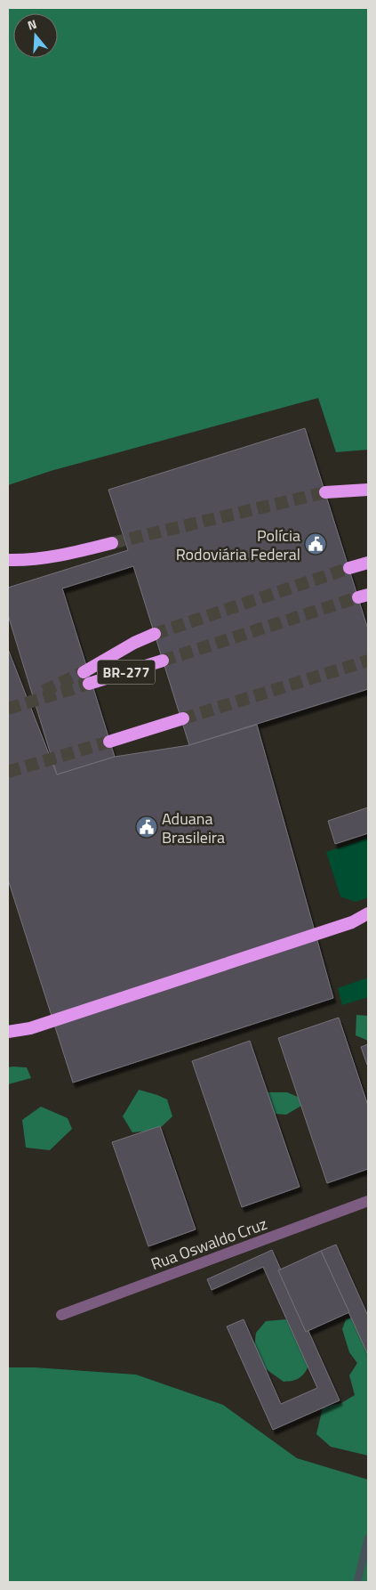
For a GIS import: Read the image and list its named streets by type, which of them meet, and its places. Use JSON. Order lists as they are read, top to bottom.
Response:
{
  "streets": {
    "highway": ["BR-277"],
    "street": ["Rua Oswaldo Cruz"]
  },
  "places": {
    "public building": ["Polícia Rodoviária Federal", "Aduana Brasileira"]
  },
  "north": "top"
}
